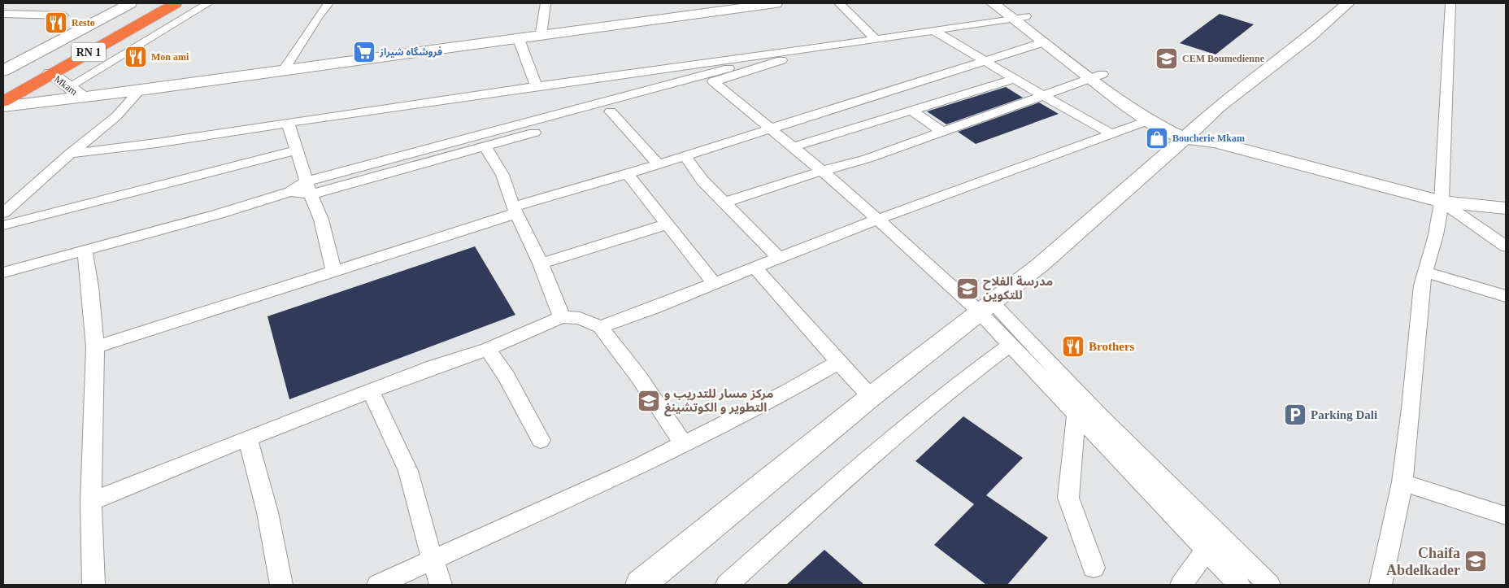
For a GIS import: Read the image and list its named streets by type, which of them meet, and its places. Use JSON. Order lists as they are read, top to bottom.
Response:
{
  "streets": {
    "highway": ["RN 1"],
    "street": ["Mkam"]
  },
  "crossings": [
    ["RN 1", "Mkam"]
  ],
  "places": {
    "restaurant": ["Resto", "Mon ami", "Brothers"],
    "supermarket": ["فروشگاه شيراز"],
    "school or university": [
      "CEM Boumedienne",
      "مدرسة الفلاح للتكوين",
      "مركز مسار للتدريب و التطوير و الكوتشينغ",
      "Chaifa Abdelkader"
    ],
    "shop": ["Boucherie Mkam"],
    "parking": ["Parking Dali"]
  }
}
